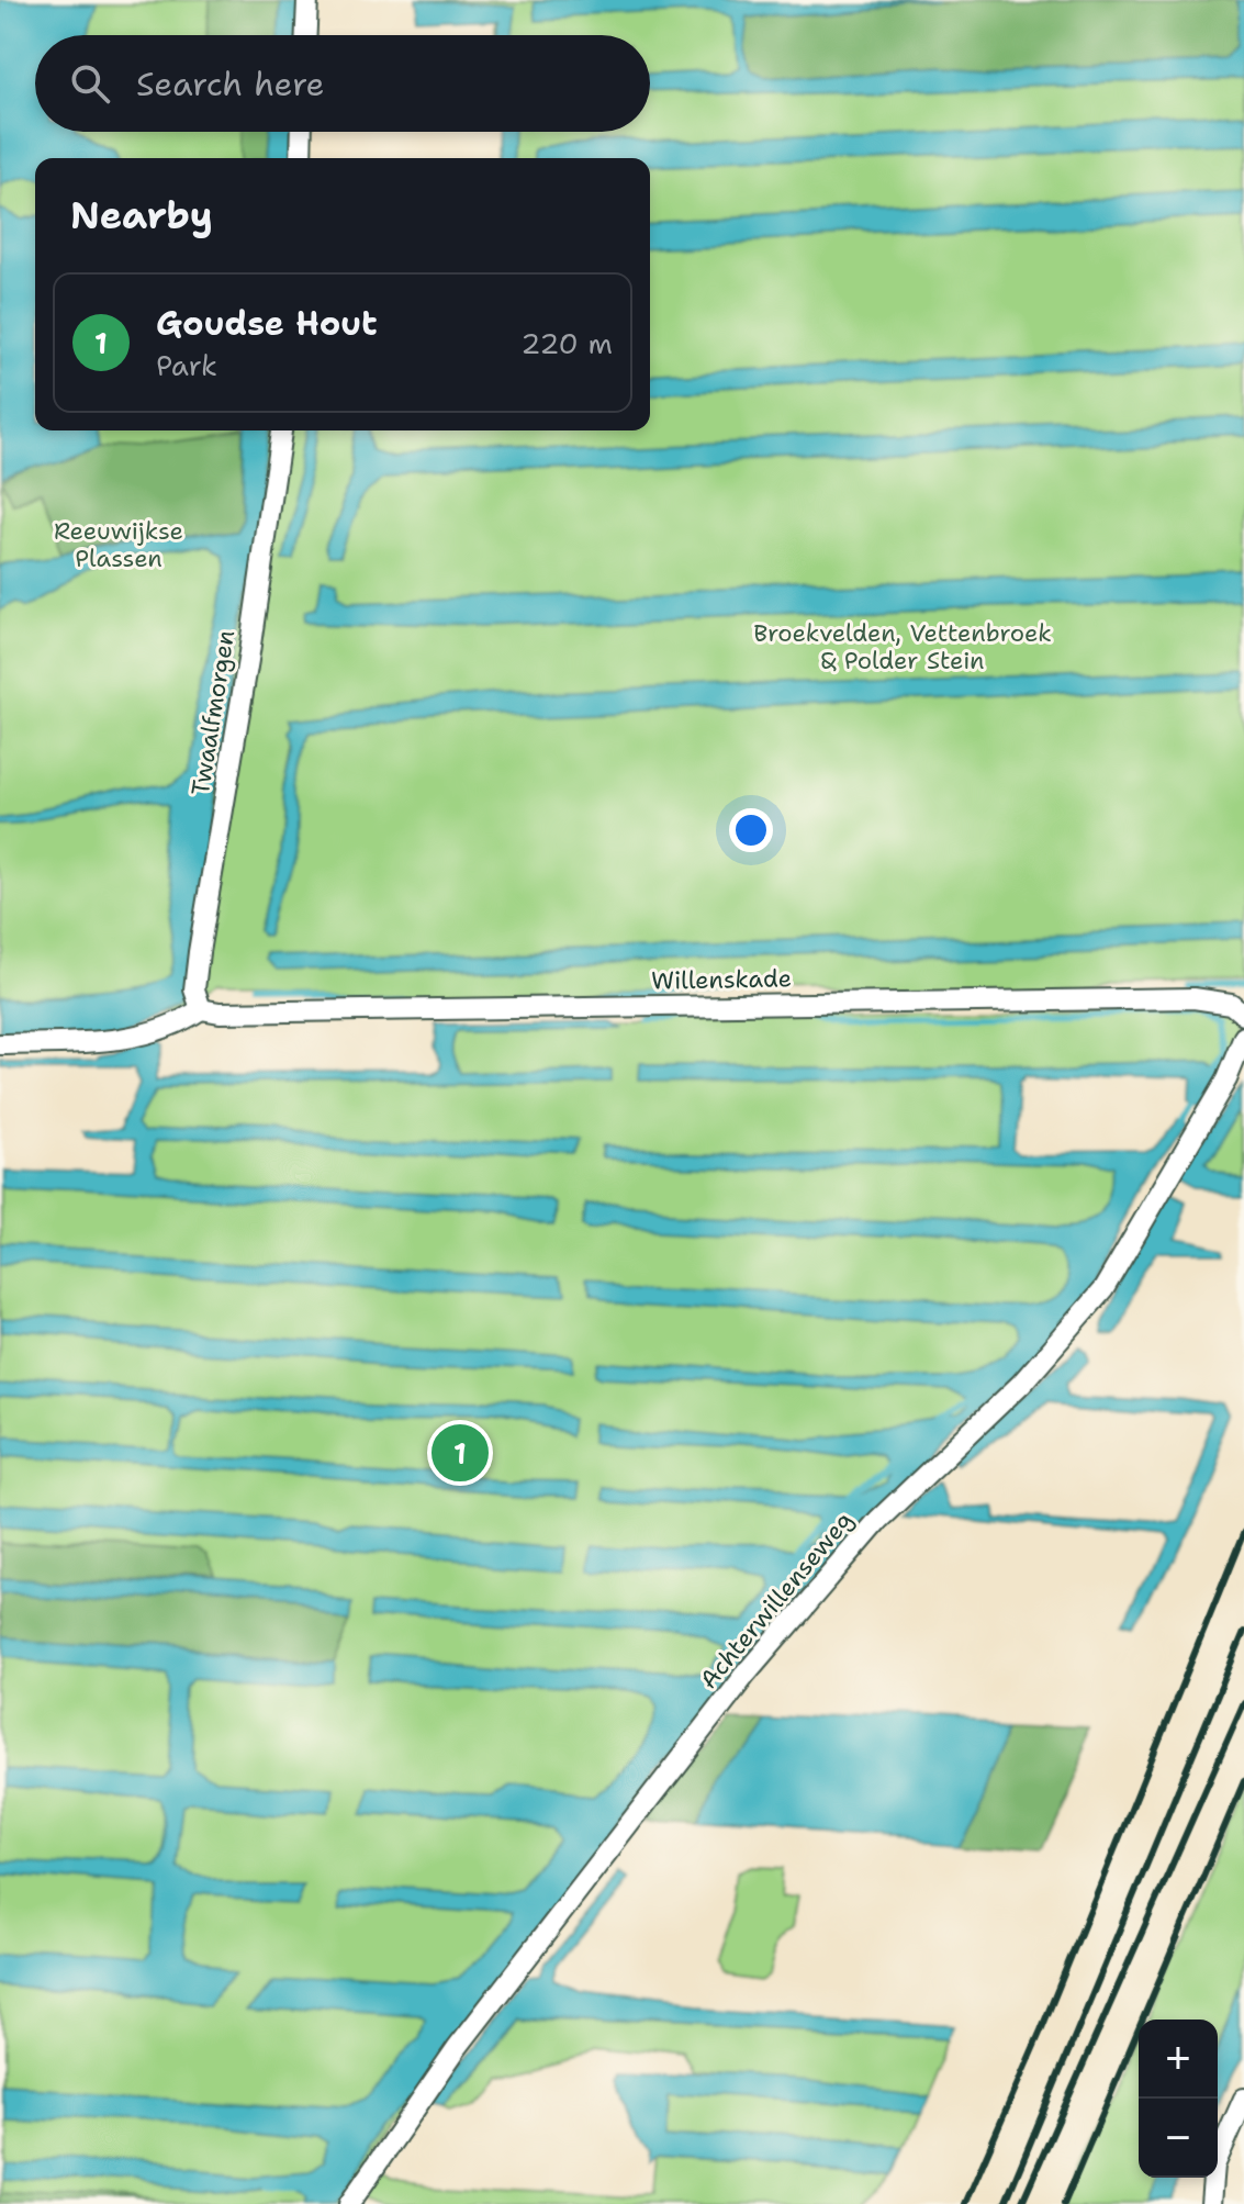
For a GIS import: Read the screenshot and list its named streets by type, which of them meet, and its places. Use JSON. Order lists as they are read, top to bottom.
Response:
{
  "streets": {
    "street": ["Twaalfmorgen", "Willenskade", "Achterwillenseweg"]
  },
  "crossings": [
    ["Twaalfmorgen", "Willenskade"]
  ],
  "parks": ["Reeuwijkse Plassen", "Broekvelden, Vettenbroek & Polder Stein"],
  "page": {
    "search": "Search here",
    "heading": "Nearby",
    "list": [
      {
        "mark": "1",
        "name": "Goudse Hout",
        "note": "Park",
        "value": "220 m"
      }
    ],
    "pins": "1",
    "map_buttons": ["+", "−"]
  }
}
